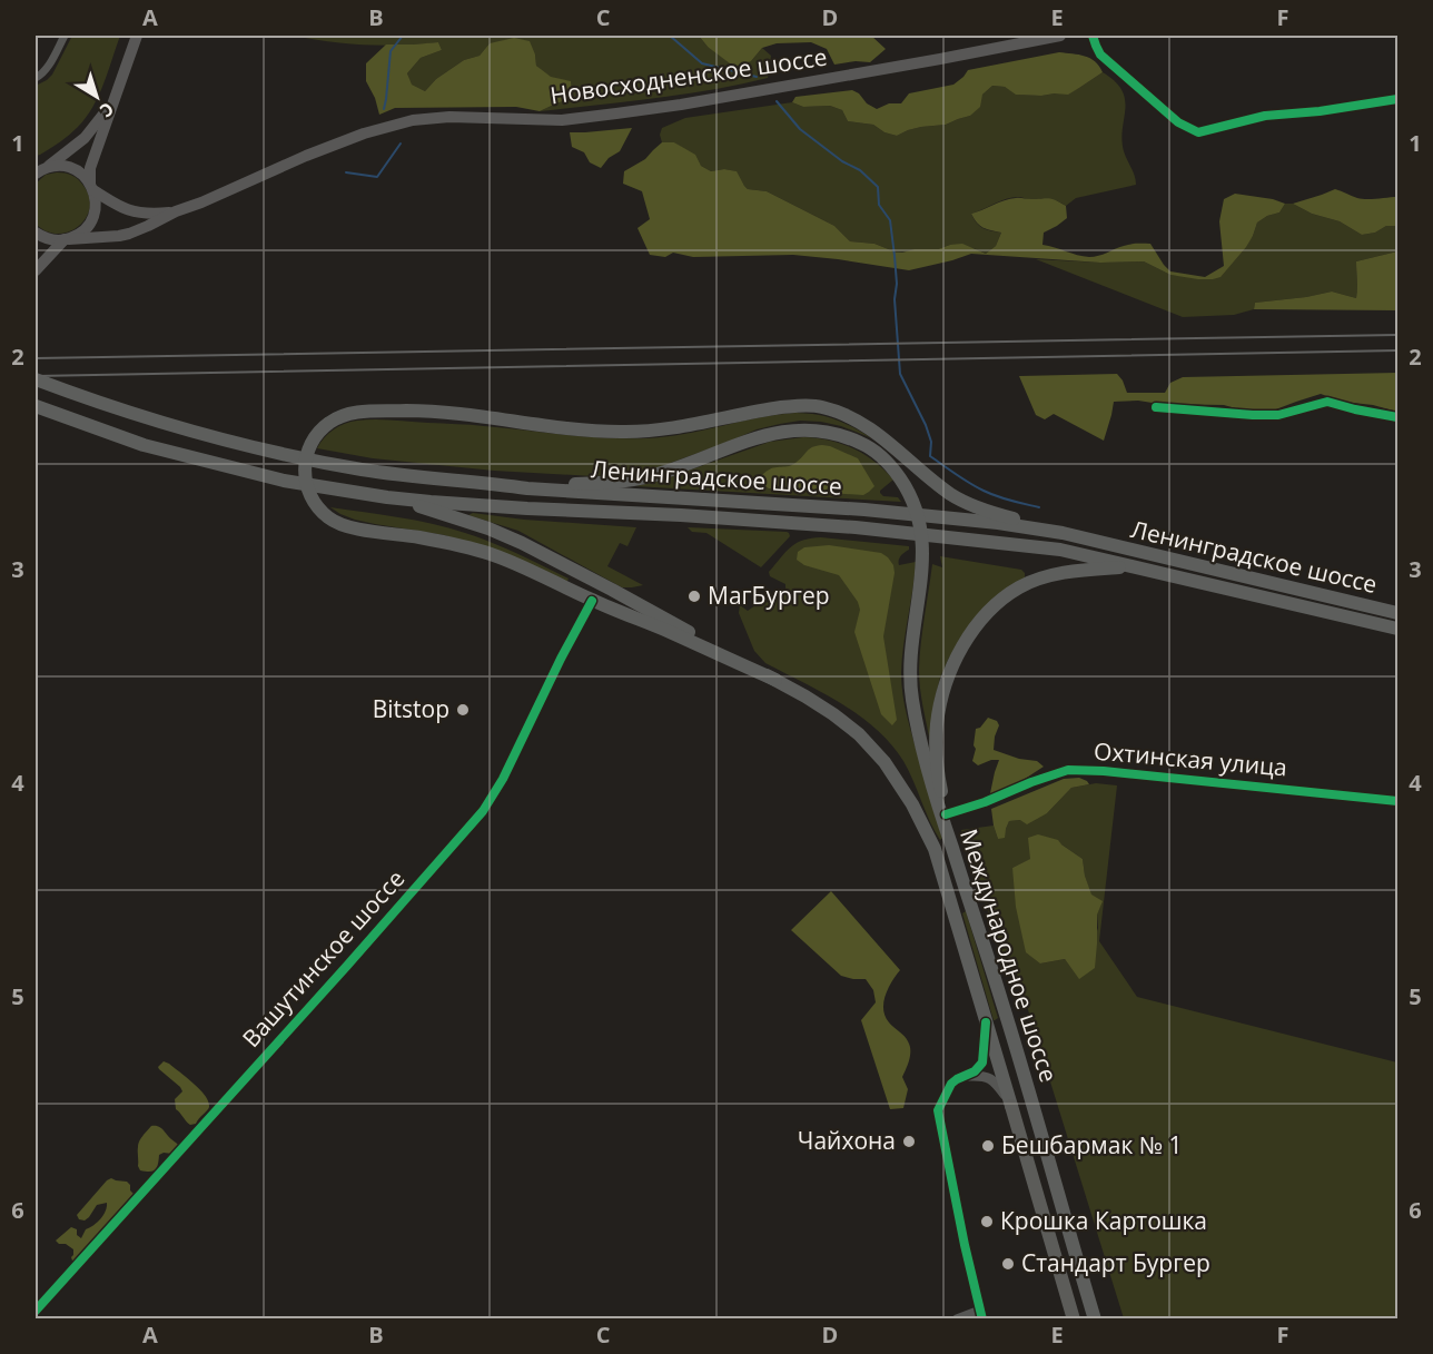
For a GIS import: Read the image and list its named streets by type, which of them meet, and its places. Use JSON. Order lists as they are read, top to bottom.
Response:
{
  "streets": {
    "highway": ["Ленинградское шоссе", "Международное шоссе"],
    "main road": ["Новосходненское шоссе"],
    "street": ["Охтинская улица", "Вашутинское шоссе"]
  },
  "crossings": [
    ["Ленинградское шоссе", "Международное шоссе"]
  ],
  "places": [
    "МагБургер",
    "Bitstop",
    "Чайхона",
    "Бешбармак № 1",
    "Крошка Картошка",
    "Стандарт Бургер"
  ],
  "north": "bottom right",
  "grid": {
    "columns": [
      "A",
      "B",
      "C",
      "D",
      "E",
      "F"
    ],
    "rows": [
      "1",
      "2",
      "3",
      "4",
      "5",
      "6"
    ]
  }
}
